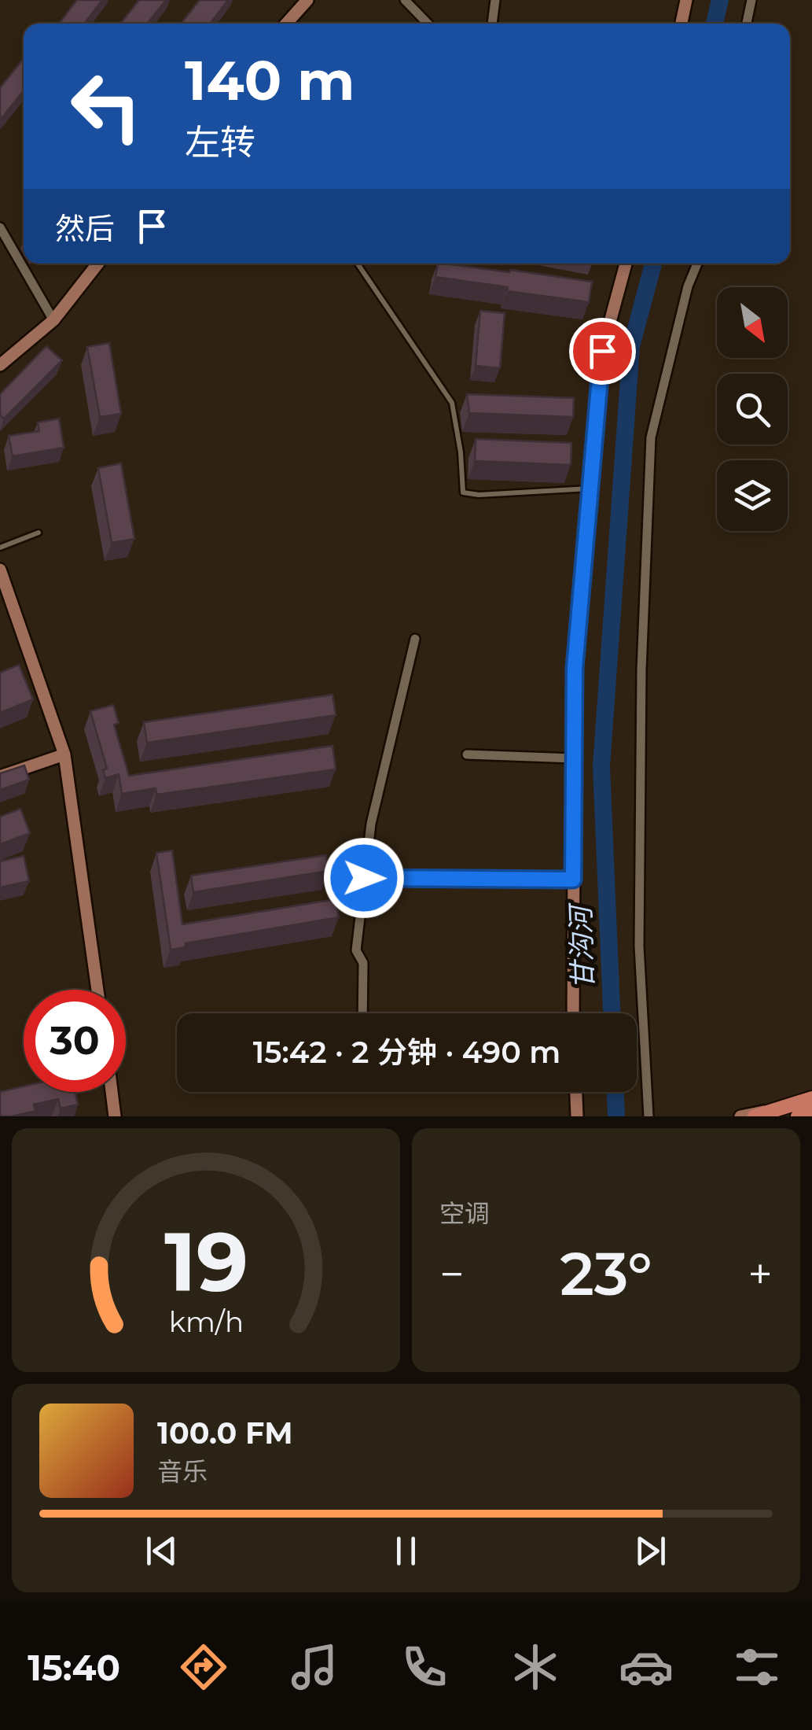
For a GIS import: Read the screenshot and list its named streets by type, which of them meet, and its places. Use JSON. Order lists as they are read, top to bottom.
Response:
{
  "water": ["甘沟河"],
  "north": "bottom right",
  "page": {
    "turn": ["140 m", "左转"],
    "then": "然后",
    "limit": "30",
    "trip": "15:42 · 2 分钟 · 490 m",
    "tile": "空调",
    "heat": ["−", "23°", "+"],
    "song": ["100.0 FM", "音乐"],
    "tabs": "15:40",
    "gauge": ["19", "km/h"]
  }
}
